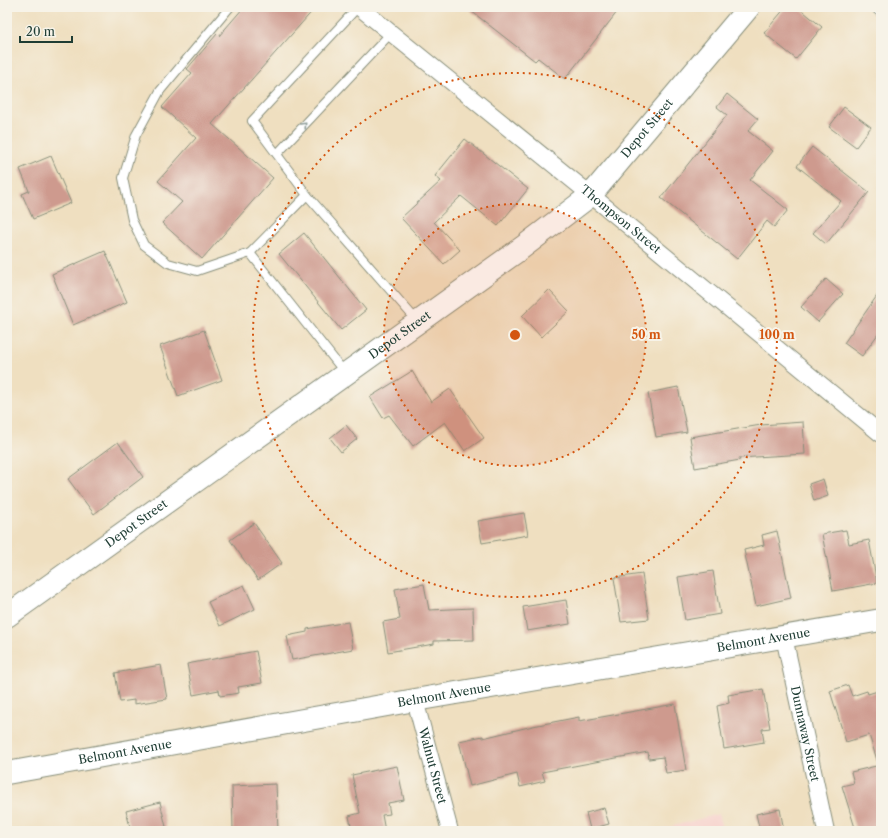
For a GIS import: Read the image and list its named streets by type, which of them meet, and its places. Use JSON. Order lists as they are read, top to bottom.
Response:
{
  "streets": {
    "main road": ["Depot Street", "Belmont Avenue"],
    "street": ["Thompson Street", "Dunnaway Street", "Walnut Street"]
  },
  "crossings": [
    ["Depot Street", "Thompson Street"],
    ["Belmont Avenue", "Dunnaway Street"],
    ["Belmont Avenue", "Walnut Street"]
  ],
  "scale_bar": "20 m",
  "rings": ["50 m", "100 m"]
}
